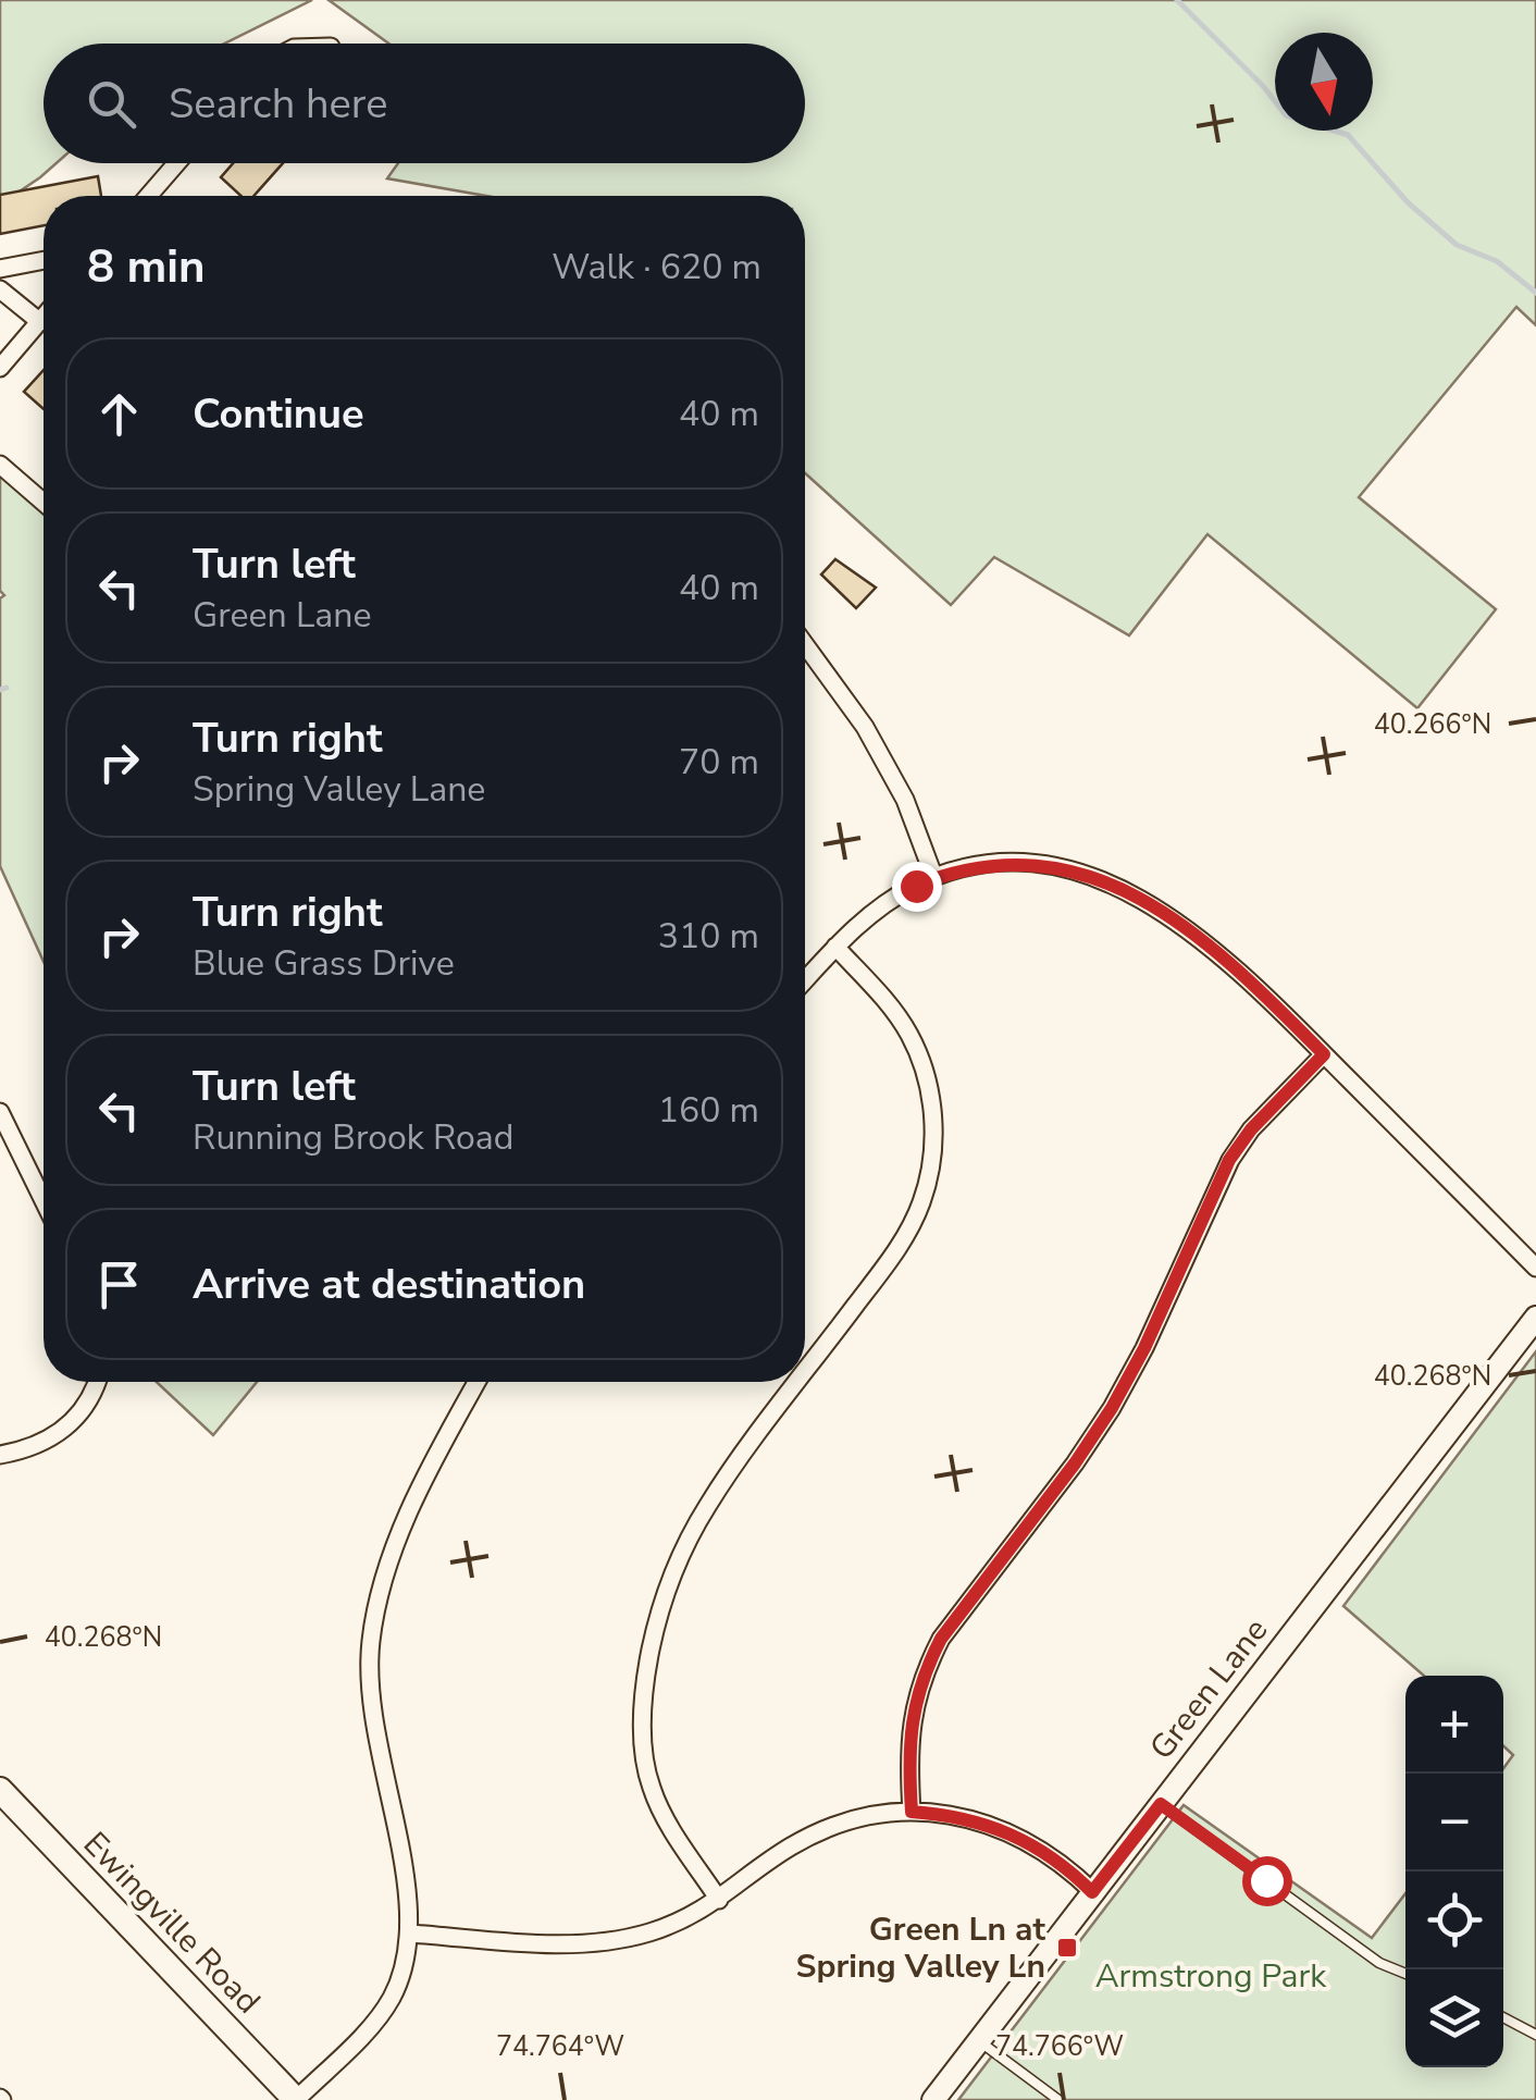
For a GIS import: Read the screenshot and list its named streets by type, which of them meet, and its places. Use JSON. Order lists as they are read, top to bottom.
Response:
{
  "streets": {
    "main road": ["Ewingville Road"],
    "street": ["Green Lane"]
  },
  "parks": ["Armstrong Park"],
  "places": {
    "transit": ["Green Ln at Spring Valley Ln"]
  },
  "north": "bottom",
  "page": {
    "search": "Search here",
    "heading": ["8 min", "Walk · 620 m"],
    "list": [
      ["Continue", "40 m"],
      ["Turn left", "Green Lane", "40 m"],
      ["Turn right", "Spring Valley Lane", "70 m"],
      ["Turn right", "Blue Grass Drive", "310 m"],
      ["Turn left", "Running Brook Road", "160 m"],
      "Arrive at destination"
    ],
    "map_buttons": ["+", "−"]
  },
  "coordinates": [
    "40.266°N",
    "40.268°N",
    "74.764°W",
    "74.766°W"
  ]
}
